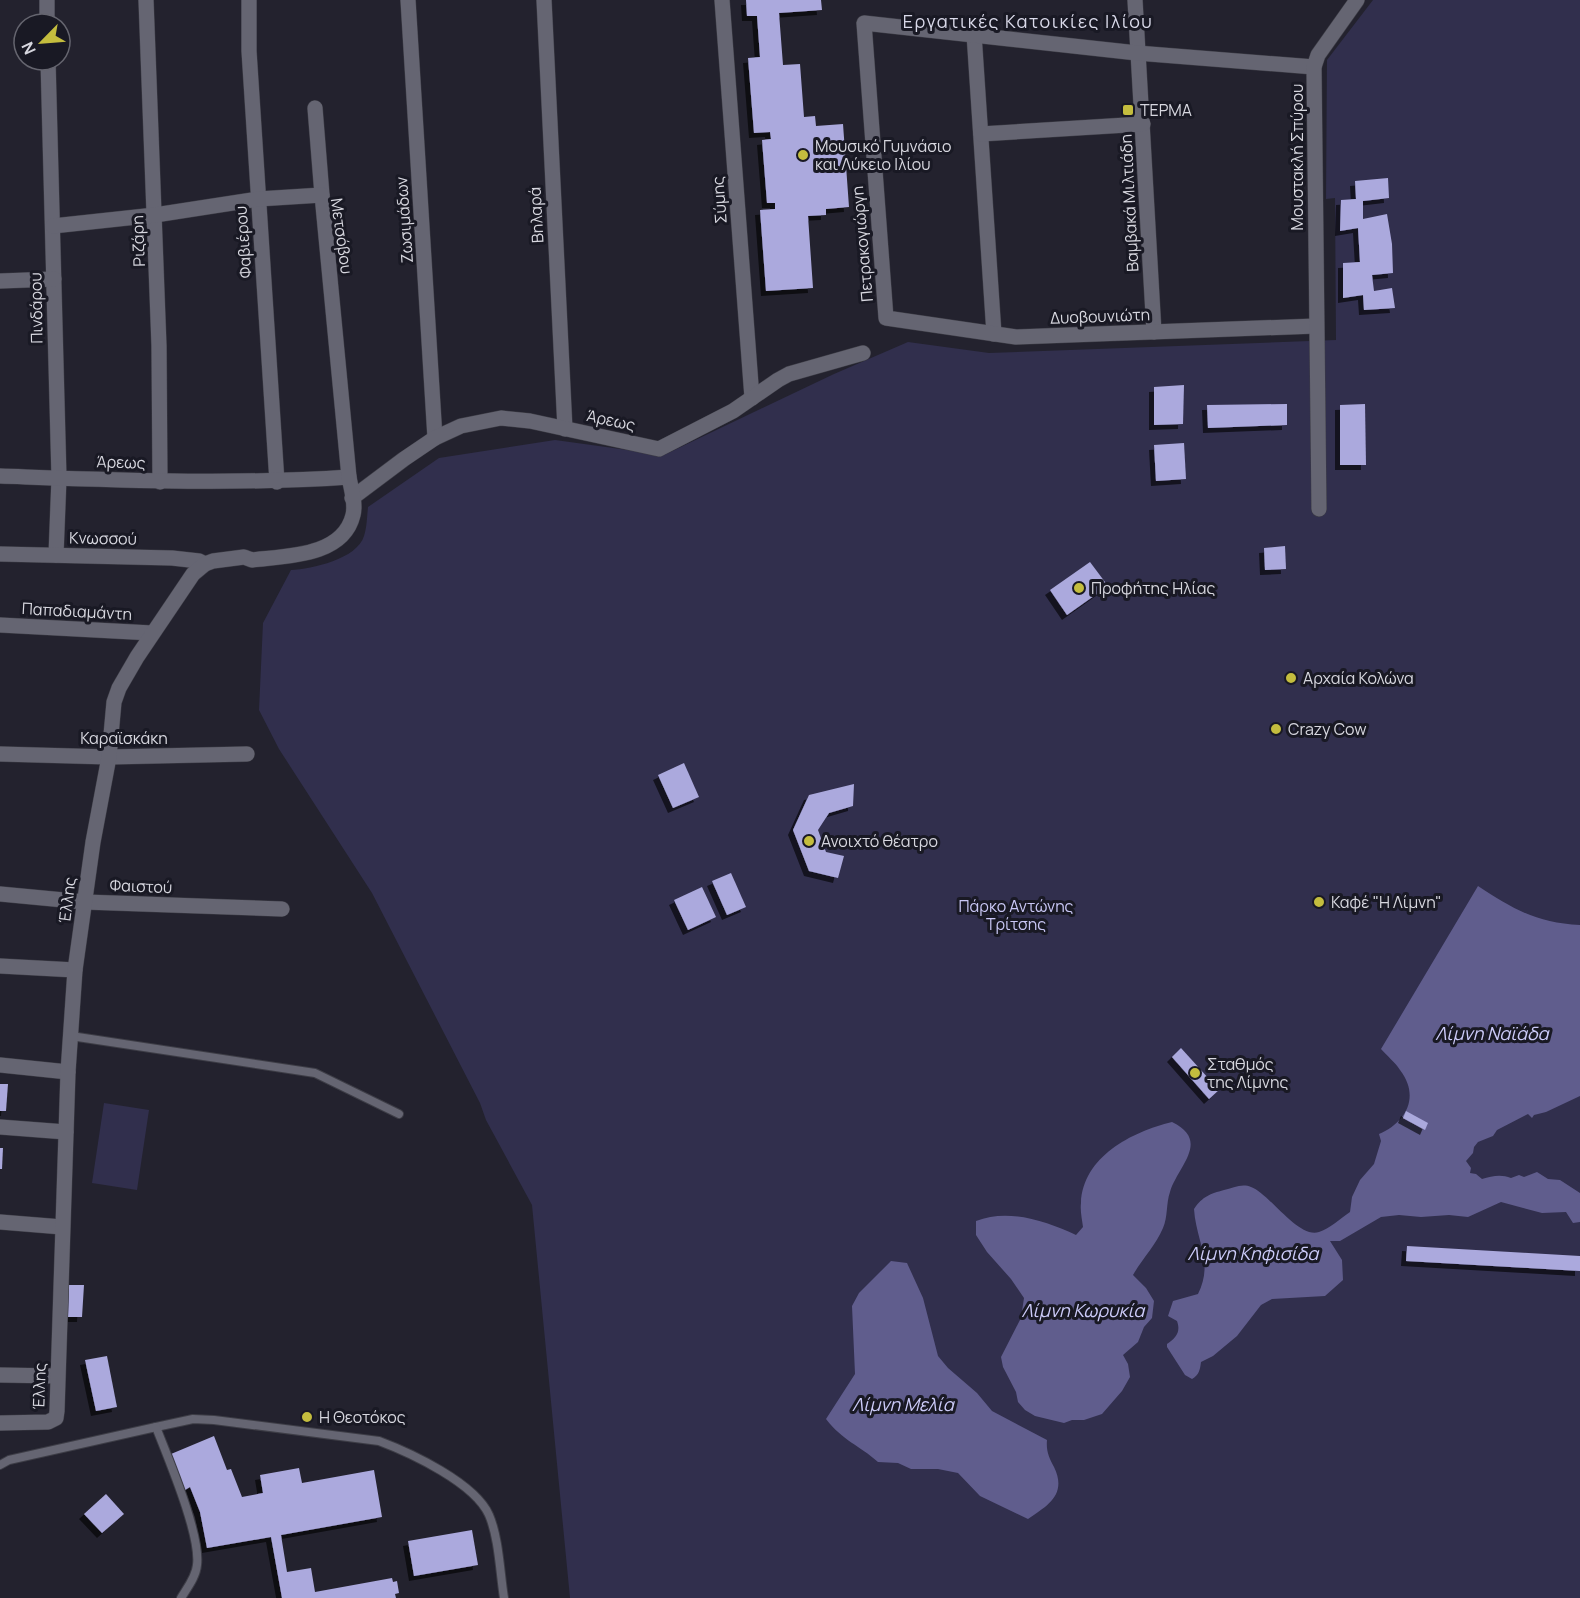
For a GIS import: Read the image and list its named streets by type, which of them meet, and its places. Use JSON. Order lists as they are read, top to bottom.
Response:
{
  "streets": {
    "street": [
      "Μουστακλή Σπύρου",
      "Σύμης",
      "Βαμβακά Μιλτιάδη",
      "Βηλαρά",
      "Ζωσιμάδων",
      "Μετσόβου",
      "Ριζάρη",
      "Φαβιέρου",
      "Πετρακογιώργη",
      "Πινδάρου",
      "Δυοβουνιώτη",
      "Άρεως",
      "Κνωσσού",
      "Παπαδιαμάντη",
      "Καραϊσκάκη",
      "Φαιστού",
      "Έλλης"
    ]
  },
  "crossings": [
    ["Μουστακλή Σπύρου", "Δυοβουνιώτη"],
    ["Σύμης", "Άρεως"],
    ["Βαμβακά Μιλτιάδη", "Δυοβουνιώτη"],
    ["Βηλαρά", "Άρεως"],
    ["Ζωσιμάδων", "Άρεως"],
    ["Μετσόβου", "Ριζάρη"],
    ["Μετσόβου", "Φαβιέρου"],
    ["Μετσόβου", "Πινδάρου"],
    ["Μετσόβου", "Άρεως"],
    ["Ριζάρη", "Άρεως"],
    ["Φαβιέρου", "Άρεως"],
    ["Πετρακογιώργη", "Δυοβουνιώτη"],
    ["Πινδάρου", "Άρεως"],
    ["Πινδάρου", "Κνωσσού"],
    ["Κνωσσού", "Έλλης"],
    ["Παπαδιαμάντη", "Έλλης"],
    ["Καραϊσκάκη", "Έλλης"],
    ["Φαιστού", "Έλλης"]
  ],
  "districts": ["Εργατικές Κατοικίες Ιλίου"],
  "water": [
    "Λίμνη Ναϊάδα",
    "Λίμνη Κηφισίδα",
    "Λίμνη Κωρυκία",
    "Λίμνη Μελία"
  ],
  "parks": ["Πάρκο Αντώνης Τρίτσης"],
  "places": {
    "transit": ["ΤΕΡΜΑ"],
    "other": [
      "Μουσικό Γυμνάσιο και Λύκειο Ιλίου",
      "Προφήτης Ηλίας",
      "Αρχαία Κολώνα",
      "Crazy Cow",
      "Ανοιχτό θέατρο",
      "Καφέ \"Η Λίμνη\"",
      "Σταθμός της Λίμνης",
      "Η Θεοτόκος"
    ]
  },
  "north": "bottom left"
}
